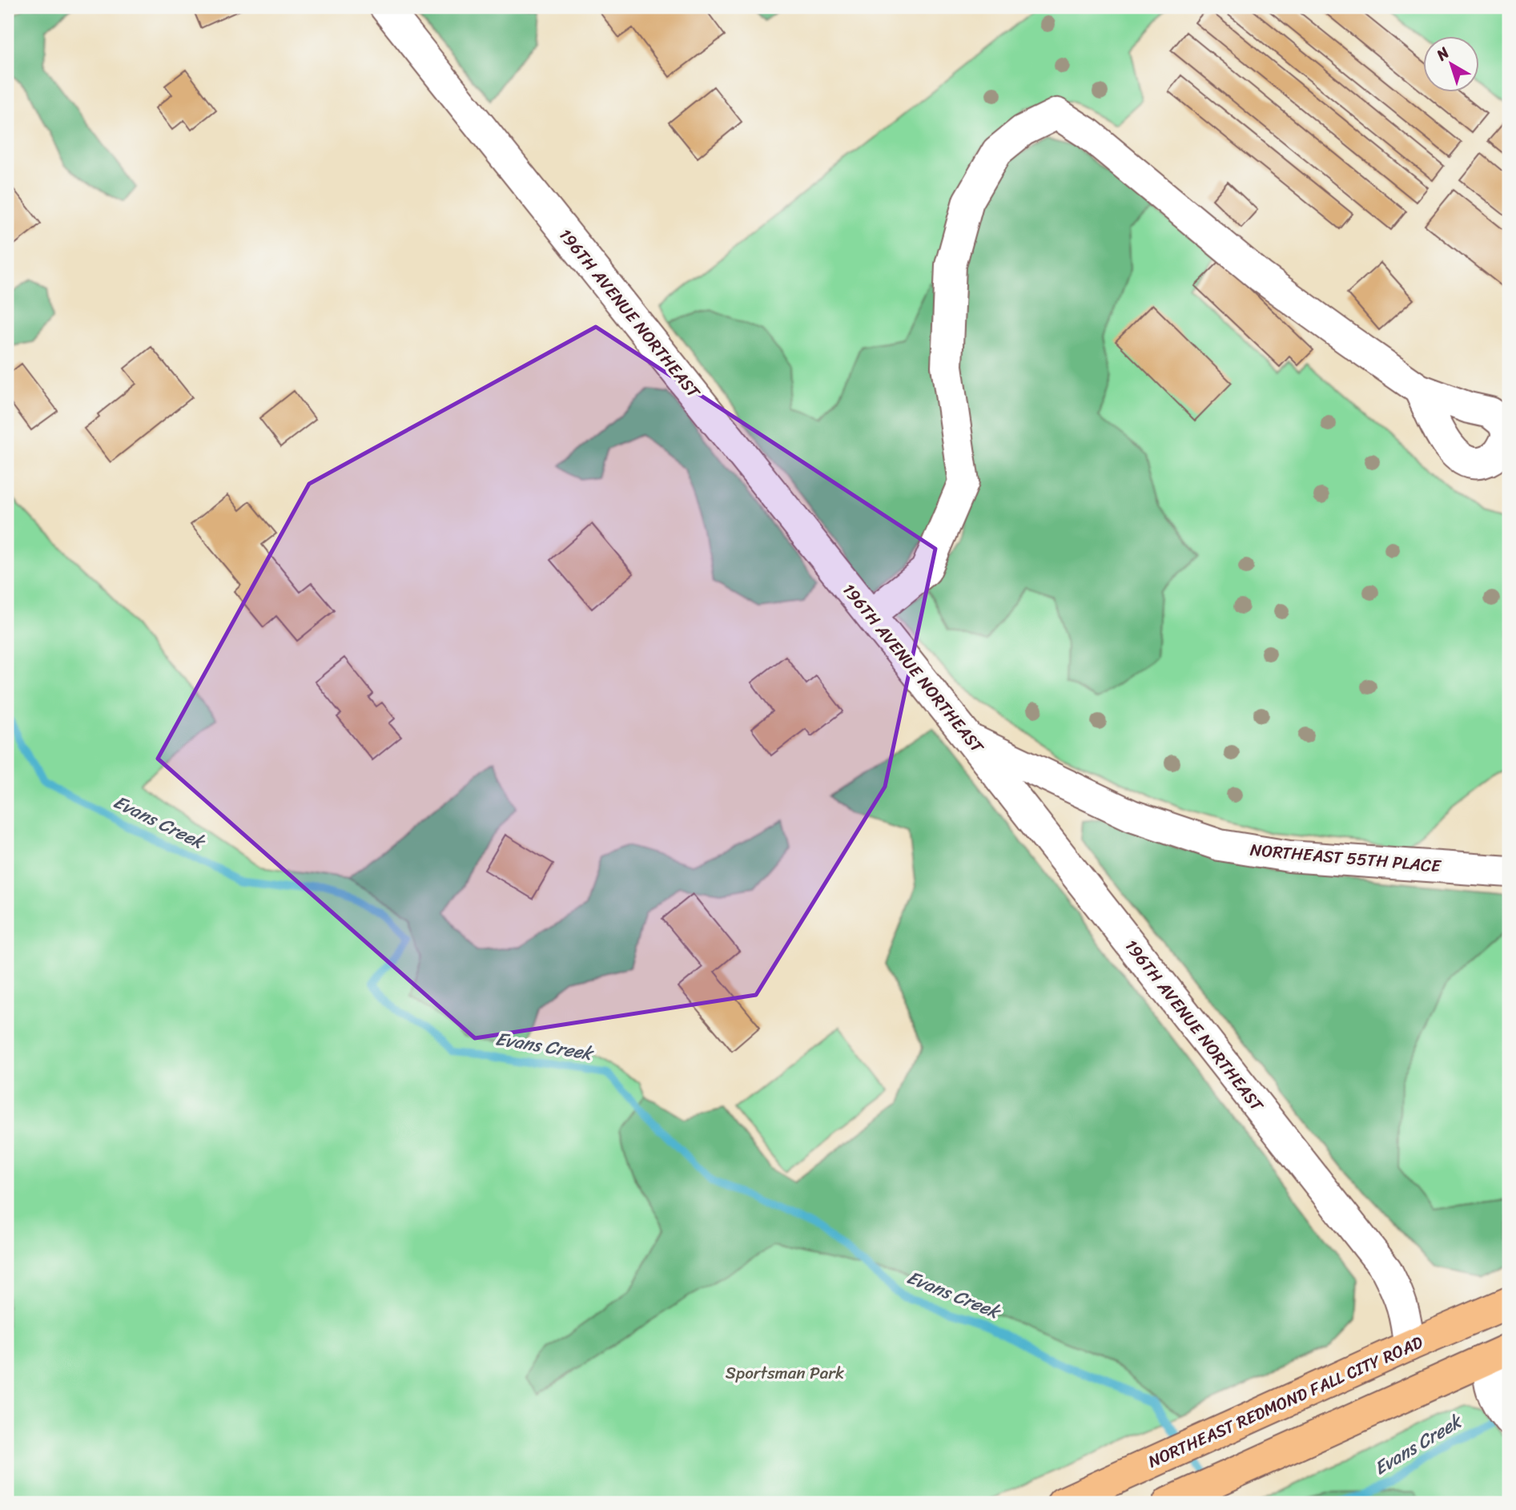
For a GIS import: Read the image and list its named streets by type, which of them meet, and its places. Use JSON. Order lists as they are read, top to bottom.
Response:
{
  "streets": {
    "main road": ["NORTHEAST REDMOND FALL CITY ROAD"],
    "street": ["196TH AVENUE NORTHEAST", "NORTHEAST 55TH PLACE"]
  },
  "crossings": [
    ["196TH AVENUE NORTHEAST", "NORTHEAST 55TH PLACE"],
    ["196TH AVENUE NORTHEAST", "NORTHEAST REDMOND FALL CITY ROAD"]
  ],
  "water": ["Evans Creek"],
  "parks": ["Sportsman Park"],
  "north": "top left"
}
